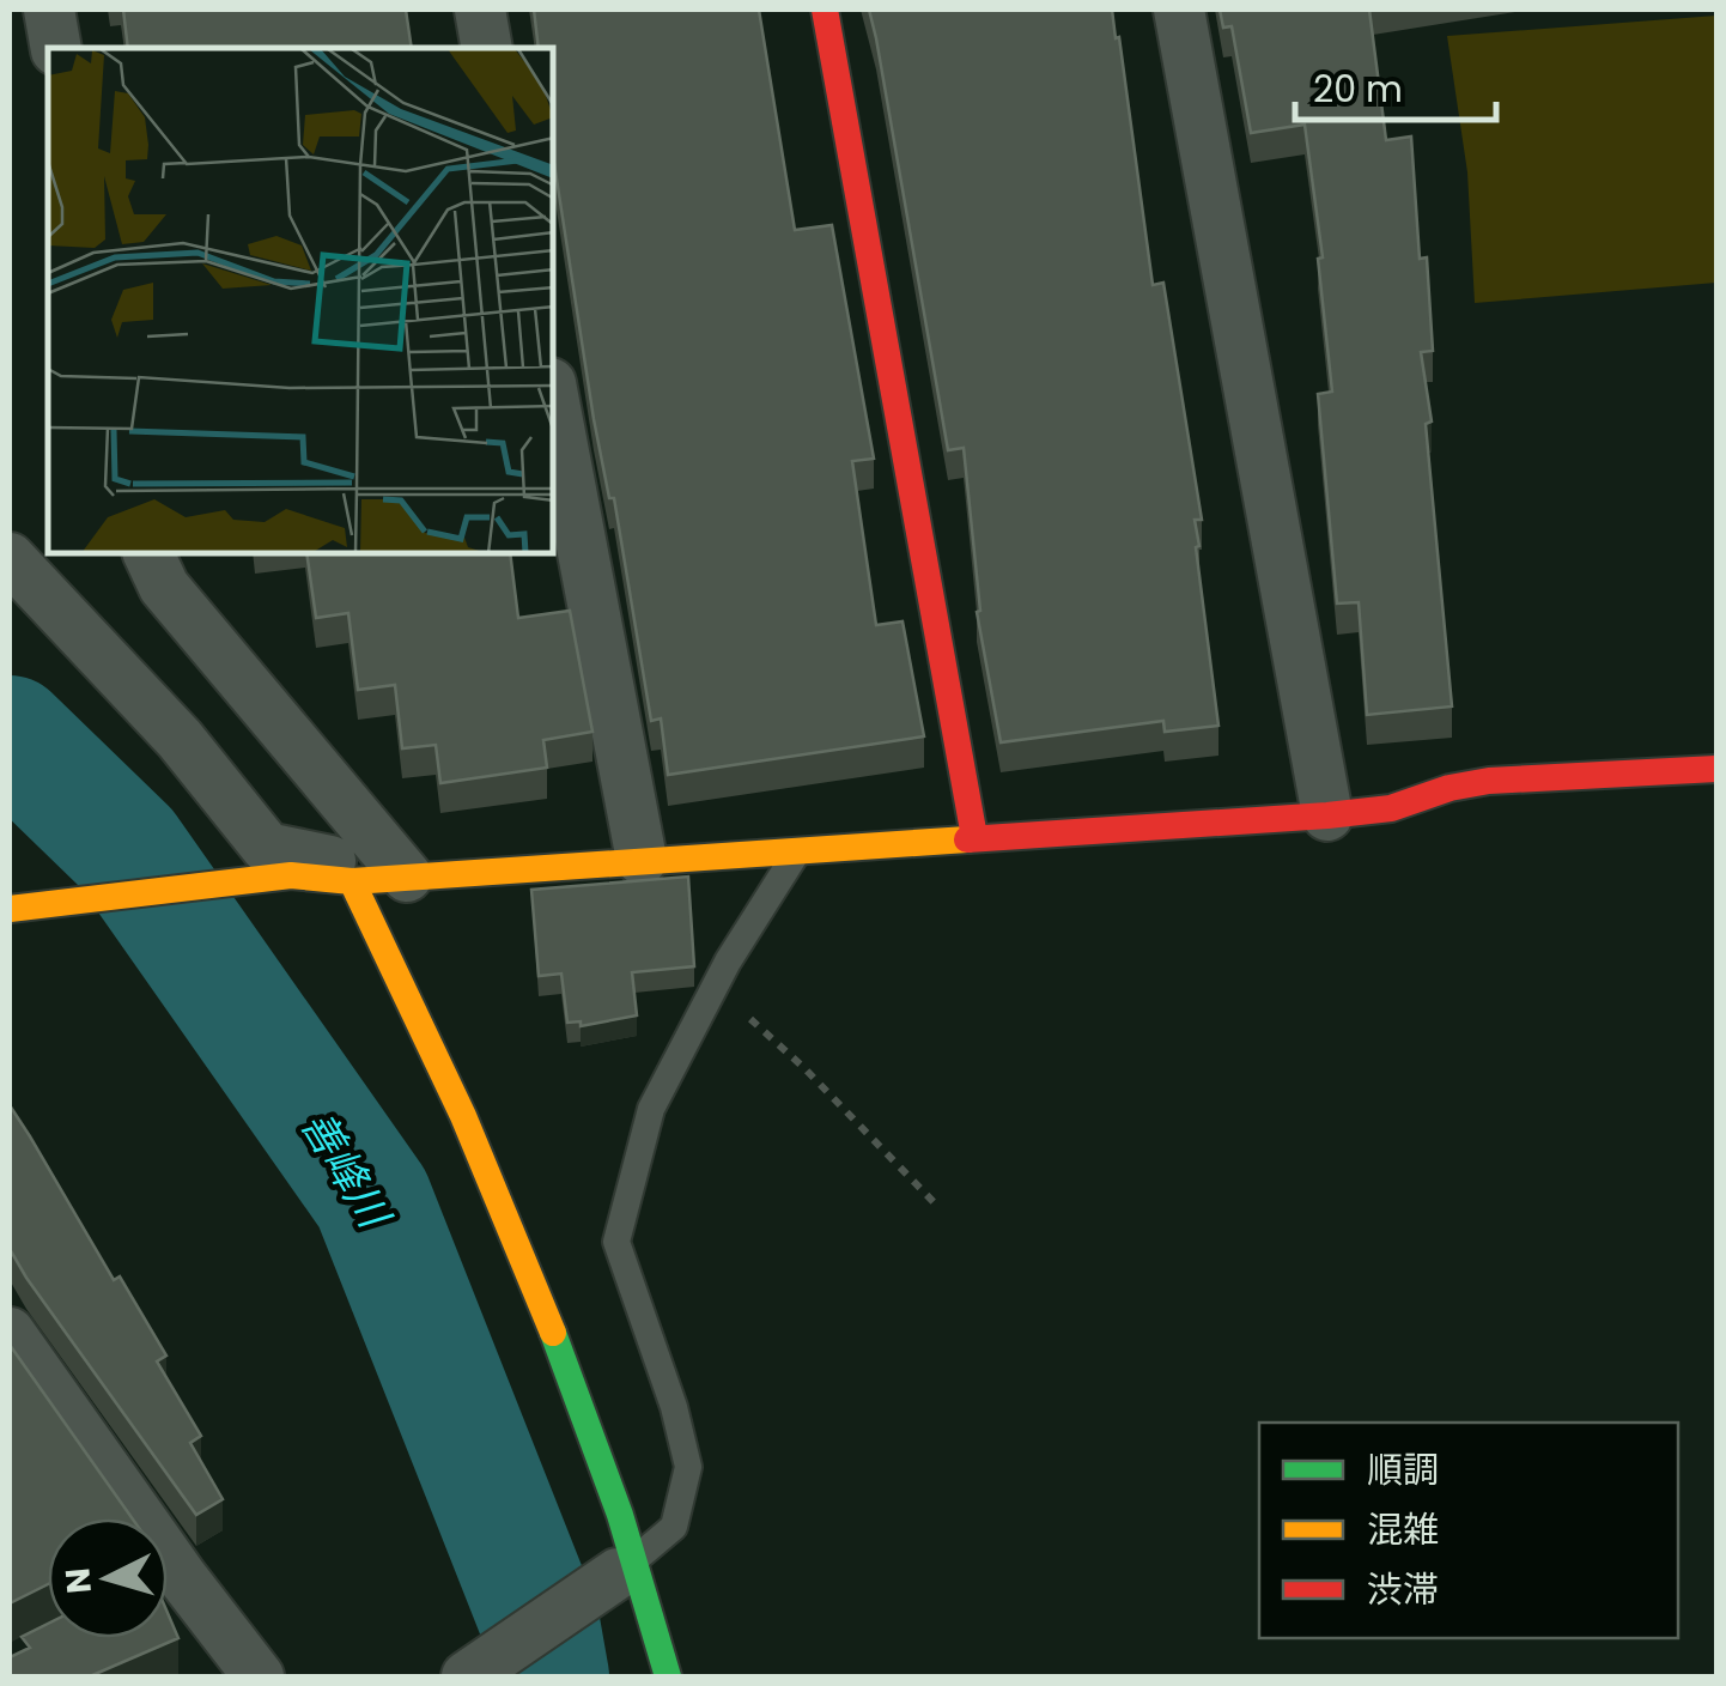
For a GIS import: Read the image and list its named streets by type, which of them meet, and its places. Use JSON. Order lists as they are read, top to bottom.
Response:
{
  "water": ["善峰川"],
  "legend": ["順調", "混雑", "渋滞"],
  "scale_bar": "20 m",
  "north": "left"
}
